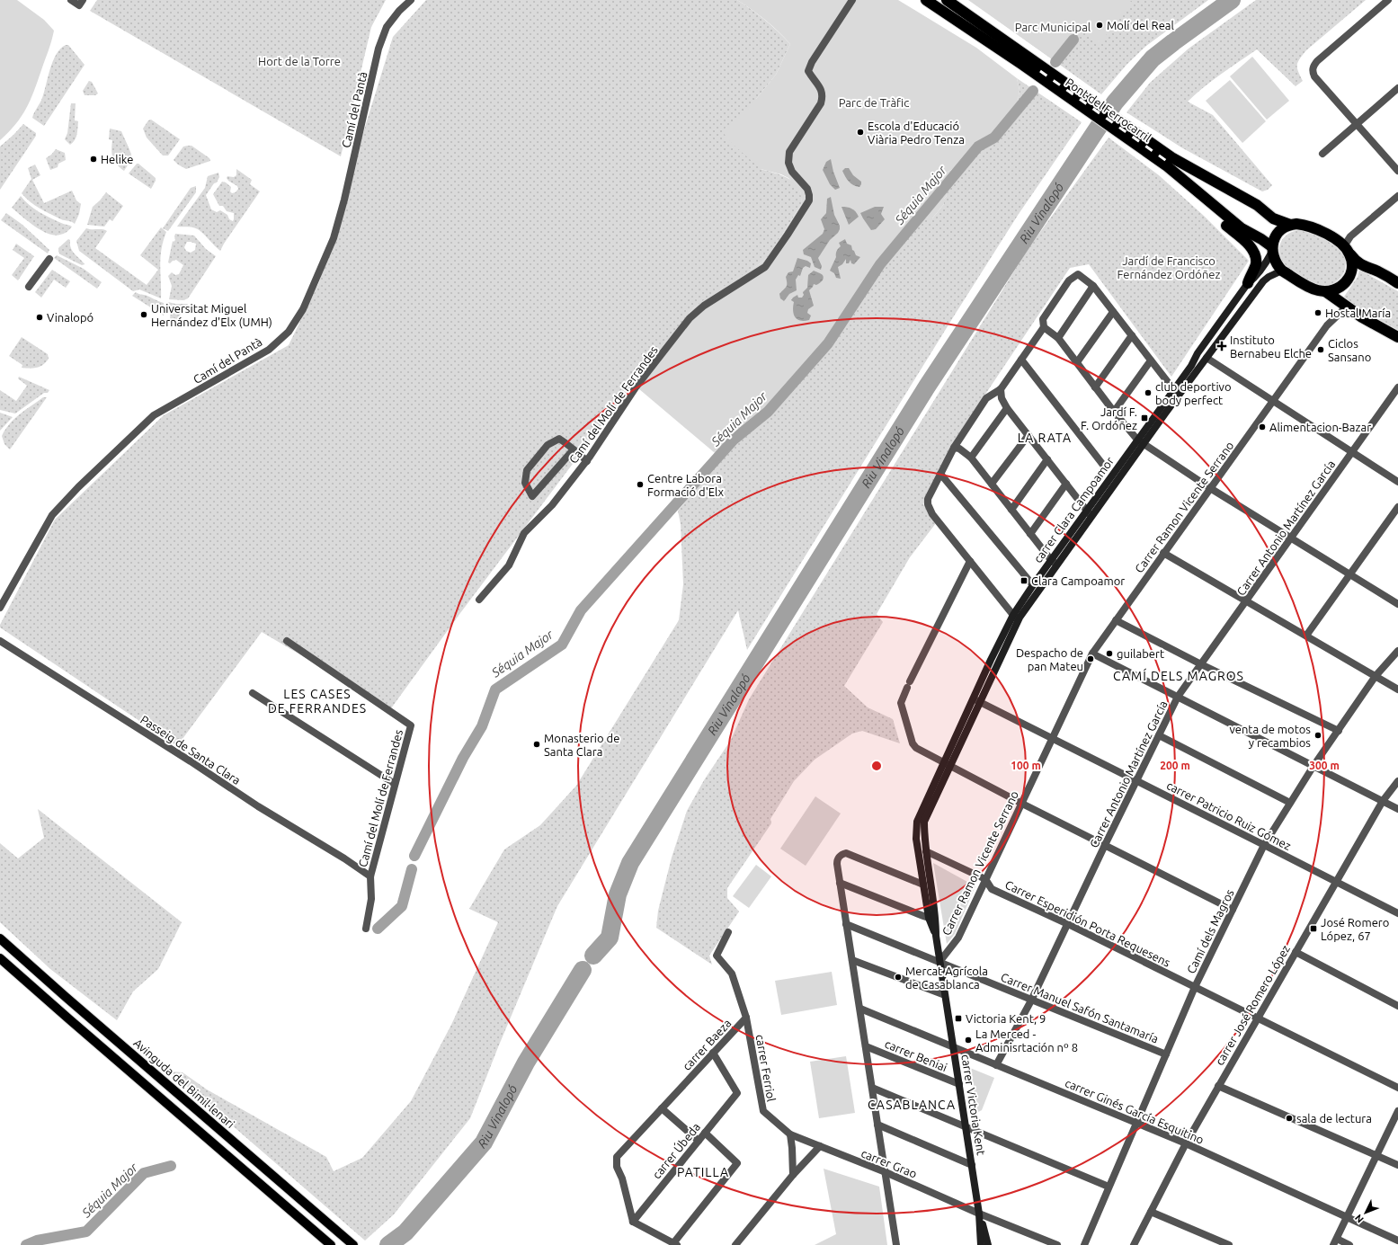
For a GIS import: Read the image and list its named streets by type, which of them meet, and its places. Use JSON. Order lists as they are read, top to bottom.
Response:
{
  "streets": {
    "highway": ["Pont del Ferrocarril"],
    "main road": ["Avinguda del Bimil·lenari"],
    "street": [
      "Camí del Pantà",
      "Camí del Molí de Ferrandes",
      "Carrer Ramon Vicente Serrano",
      "carrer Clara Campoamor",
      "Carrer Antonio Martínez García",
      "Passeig de Santa Clara",
      "carrer Patricio Ruiz Gómez",
      "Carrer Esperidión Porta Requesens",
      "Camí dels Magros",
      "carrer José Romero López",
      "Carrer Manuel Safón Santamaría",
      "carrer Baeza",
      "carrer Beniai",
      "carrer Ferriol",
      "carrer Victoria Kent",
      "carrer Ginés García Esquitino",
      "carrer Úbeda",
      "carrer Grao"
    ]
  },
  "crossings": [
    ["Camí del Molí de Ferrandes", "Passeig de Santa Clara"],
    ["Carrer Ramon Vicente Serrano", "carrer Patricio Ruiz Gómez"],
    ["Carrer Ramon Vicente Serrano", "Carrer Esperidión Porta Requesens"],
    ["Carrer Ramon Vicente Serrano", "Carrer Manuel Safón Santamaría"],
    ["Carrer Ramon Vicente Serrano", "carrer Victoria Kent"],
    ["carrer Clara Campoamor", "carrer Patricio Ruiz Gómez"],
    ["carrer Clara Campoamor", "carrer Victoria Kent"],
    ["Carrer Antonio Martínez García", "carrer Patricio Ruiz Gómez"],
    ["Carrer Antonio Martínez García", "Carrer Esperidión Porta Requesens"],
    ["Carrer Antonio Martínez García", "Carrer Manuel Safón Santamaría"],
    ["Carrer Antonio Martínez García", "carrer Ginés García Esquitino"],
    ["carrer Patricio Ruiz Gómez", "Camí dels Magros"],
    ["carrer Patricio Ruiz Gómez", "carrer José Romero López"],
    ["Carrer Esperidión Porta Requesens", "Camí dels Magros"],
    ["Carrer Esperidión Porta Requesens", "carrer José Romero López"],
    ["Carrer Esperidión Porta Requesens", "carrer Victoria Kent"],
    ["Camí dels Magros", "Carrer Manuel Safón Santamaría"],
    ["Camí dels Magros", "carrer Ginés García Esquitino"],
    ["carrer José Romero López", "carrer Ginés García Esquitino"],
    ["Carrer Manuel Safón Santamaría", "carrer Victoria Kent"],
    ["carrer Baeza", "carrer Ferriol"],
    ["carrer Baeza", "carrer Úbeda"],
    ["carrer Beniai", "carrer Victoria Kent"],
    ["carrer Ferriol", "carrer Grao"],
    ["carrer Victoria Kent", "carrer Ginés García Esquitino"],
    ["carrer Victoria Kent", "carrer Grao"]
  ],
  "districts": [
    "LA RATA",
    "CAMÍ DELS MAGROS",
    "LES CASES DE FERRANDES",
    "CASABLANCA",
    "PATILLA"
  ],
  "water": ["Séquia Major", "Riu Vinalopó"],
  "parks": [
    "Parc Municipal",
    "Hort de la Torre",
    "Parc de Tràfic",
    "Jardí de Francisco Fernández Ordóñez"
  ],
  "places": {
    "other": [
      "Molí del Real",
      "Escola d'Educació Viària Pedro Tenza",
      "Helike",
      "Hostal María",
      "Universitat Miguel Hernández d'Elx (UMH)",
      "Vinalopó",
      "Ciclos Sansano",
      "club deportivo body perfect",
      "Alimentacion-Bazar",
      "Centre Labora Formació d'Elx",
      "guilabert",
      "Despacho de pan Mateu",
      "venta de motos y recambios",
      "Monasterio de Santa Clara",
      "Mercat Agrícola de Casablanca",
      "La Merced - Adminisrtación nº 8",
      "sala de lectura"
    ],
    "health": ["Instituto Bernabeu Elche"],
    "transit": [
      "Jardí F. F. Ordóñez",
      "Clara Campoamor",
      "José Romero López, 67",
      "Victoria Kent, 9"
    ]
  },
  "north": "bottom left",
  "rings": ["100 m", "200 m", "300 m"]
}
